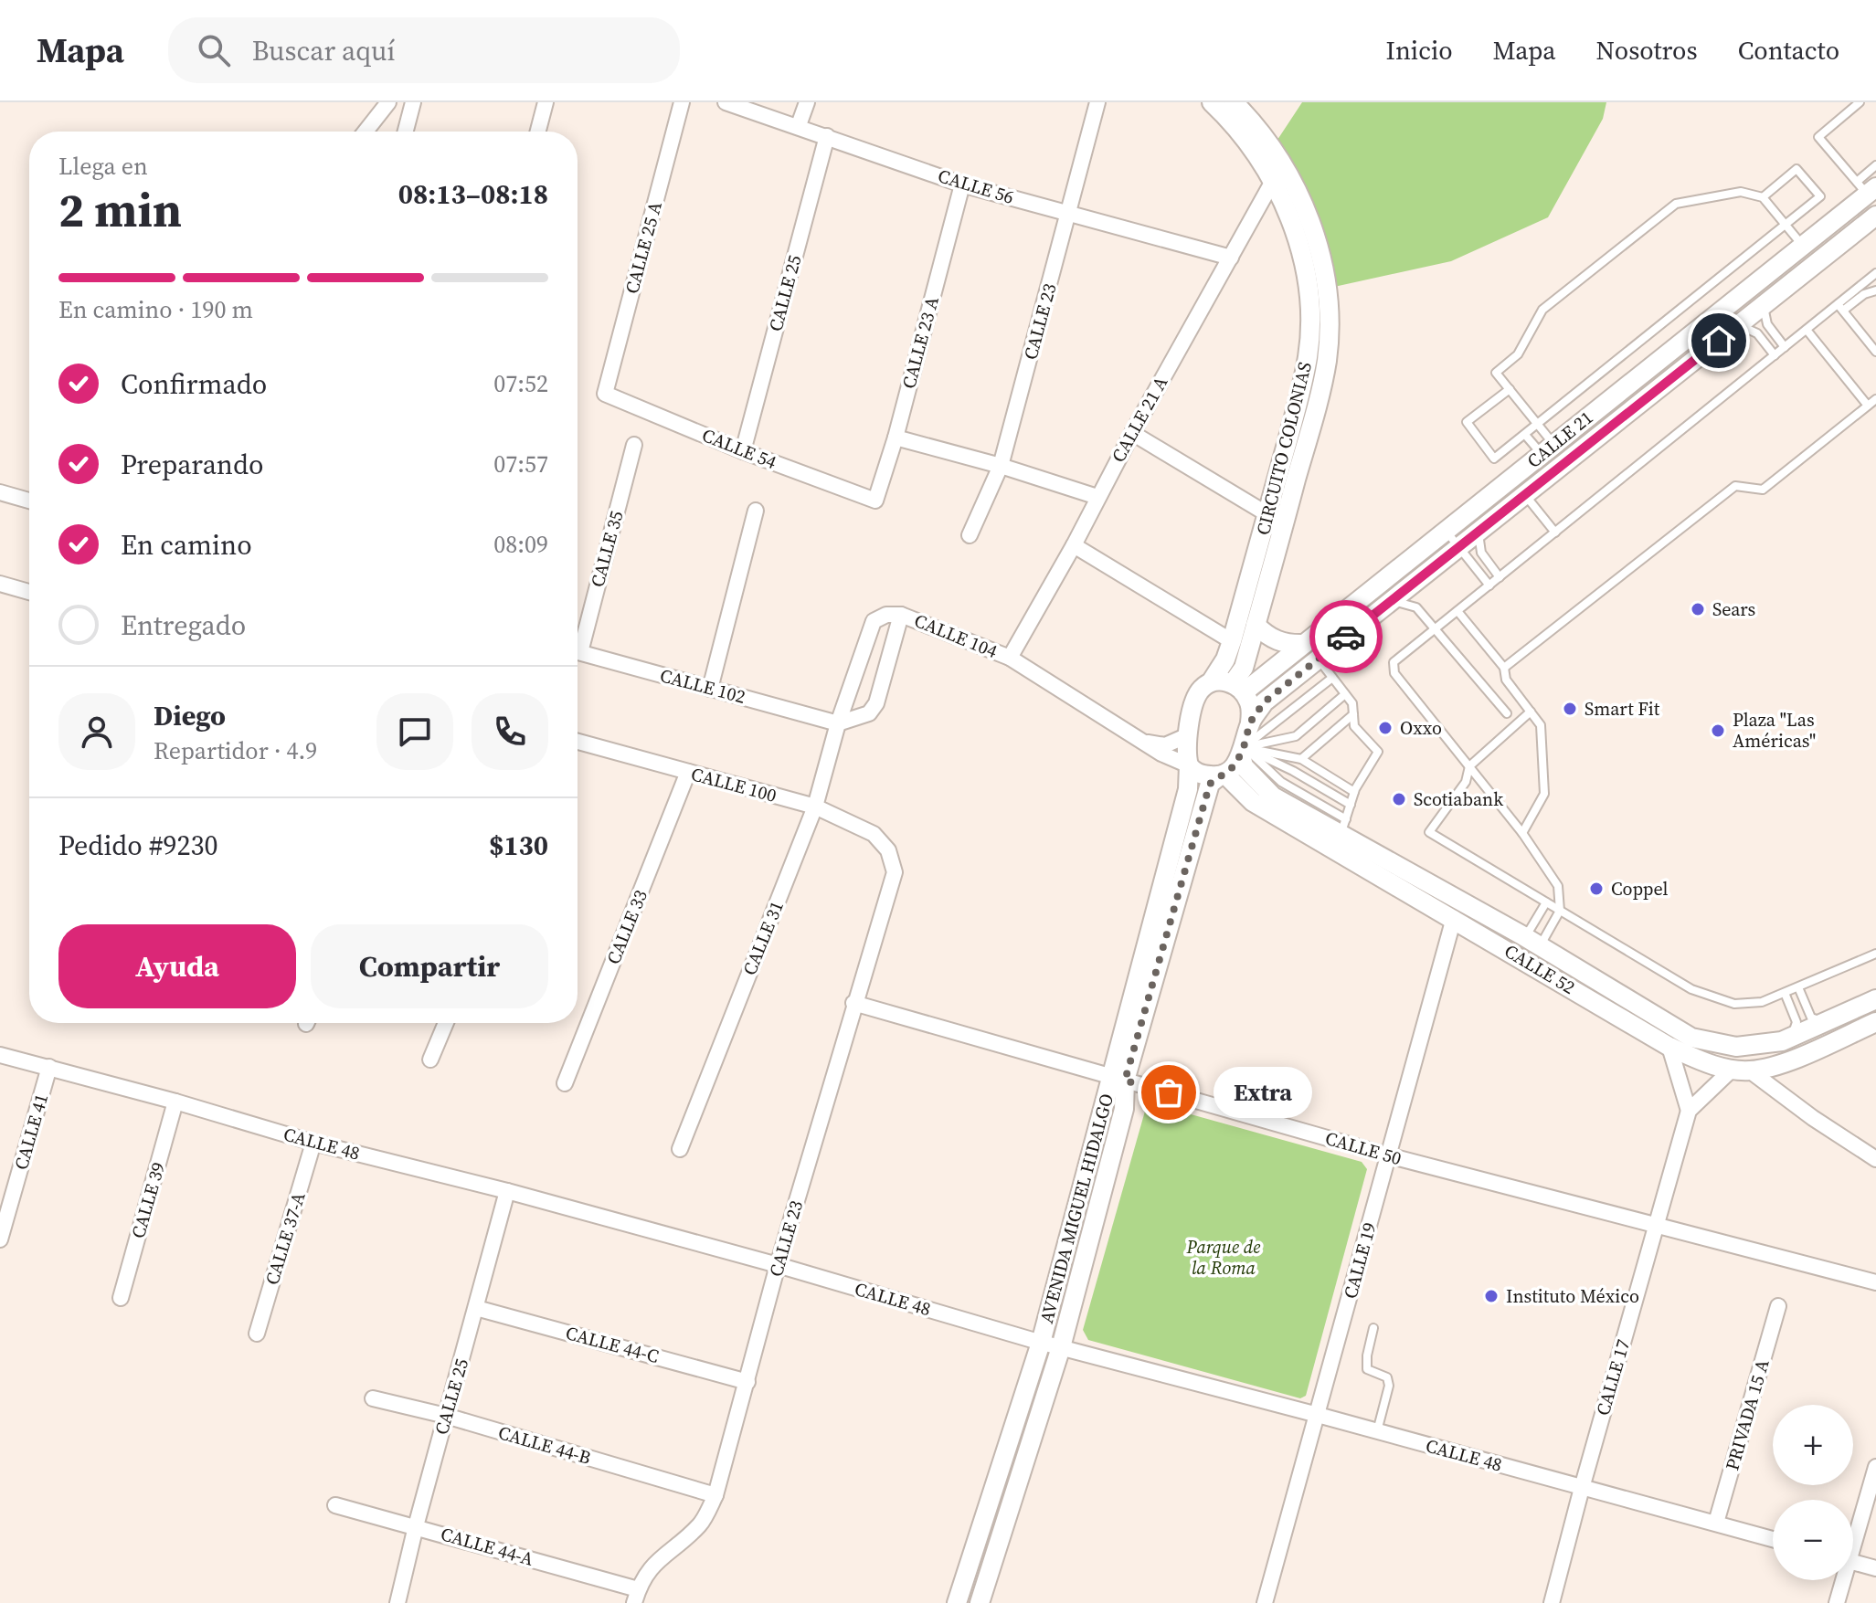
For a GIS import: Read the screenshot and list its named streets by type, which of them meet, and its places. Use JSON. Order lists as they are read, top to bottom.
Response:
{
  "streets": {
    "street": [
      "CALLE 56",
      "CALLE 25 A",
      "CALLE 25",
      "CALLE 23",
      "CALLE 23 A",
      "CALLE 21 A",
      "CALLE 21",
      "CALLE 54",
      "CIRCUITO COLONIAS",
      "CALLE 35",
      "CALLE 104",
      "CALLE 102",
      "CALLE 100",
      "CALLE 33",
      "CALLE 31",
      "CALLE 52",
      "CALLE 41",
      "CALLE 48",
      "CALLE 50",
      "CALLE 39",
      "AVENIDA MIGUEL HIDALGO",
      "CALLE 37-A",
      "CALLE 19",
      "CALLE 44-C",
      "CALLE 17",
      "PRIVADA 15 A",
      "CALLE 44-B",
      "CALLE 44-A"
    ]
  },
  "crossings": [
    ["CALLE 56", "CALLE 25"],
    ["CALLE 56", "CALLE 23"],
    ["CALLE 56", "CALLE 23 A"],
    ["CALLE 56", "CALLE 21 A"],
    ["CALLE 25 A", "CALLE 54"],
    ["CALLE 25", "CALLE 54"],
    ["CALLE 25", "CALLE 48"],
    ["CALLE 25", "CALLE 44-C"],
    ["CALLE 25", "CALLE 44-B"],
    ["CALLE 25", "CALLE 44-A"],
    ["CALLE 23", "CALLE 100"],
    ["CALLE 23", "CALLE 48"],
    ["CALLE 23", "CALLE 50"],
    ["CALLE 23", "CALLE 44-C"],
    ["CALLE 23", "CALLE 44-B"],
    ["CALLE 23", "CALLE 44-A"],
    ["CALLE 23 A", "CALLE 54"],
    ["CALLE 21 A", "CIRCUITO COLONIAS"],
    ["CALLE 21 A", "CALLE 104"],
    ["CALLE 21", "CIRCUITO COLONIAS"],
    ["CALLE 21", "CALLE 52"],
    ["CALLE 21", "AVENIDA MIGUEL HIDALGO"],
    ["CIRCUITO COLONIAS", "CALLE 52"],
    ["CIRCUITO COLONIAS", "AVENIDA MIGUEL HIDALGO"],
    ["CALLE 104", "CALLE 102"],
    ["CALLE 104", "CALLE 31"],
    ["CALLE 102", "CALLE 31"],
    ["CALLE 100", "CALLE 33"],
    ["CALLE 100", "CALLE 31"],
    ["CALLE 52", "AVENIDA MIGUEL HIDALGO"],
    ["CALLE 52", "CALLE 19"],
    ["CALLE 41", "CALLE 48"],
    ["CALLE 48", "CALLE 39"],
    ["CALLE 48", "AVENIDA MIGUEL HIDALGO"],
    ["CALLE 48", "CALLE 37-A"],
    ["CALLE 48", "CALLE 19"],
    ["CALLE 48", "CALLE 17"],
    ["CALLE 48", "PRIVADA 15 A"],
    ["CALLE 50", "AVENIDA MIGUEL HIDALGO"],
    ["CALLE 50", "CALLE 19"],
    ["CALLE 50", "CALLE 17"]
  ],
  "parks": ["Parque de la Roma"],
  "places": [
    "Sears",
    "Smart Fit",
    "Oxxo",
    "Plaza \"Las Américas\"",
    "Scotiabank",
    "Coppel",
    "Extra",
    "Instituto México"
  ],
  "page": {
    "header": "Mapa",
    "search": "Buscar aquí",
    "nav": [
      "Inicio",
      "Mapa",
      "Nosotros",
      "Contacto"
    ],
    "heading": ["2 min", "Llega en", "08:13–08:18"],
    "panel": [
      "Diego",
      "Repartidor · 4.9",
      "Pedido #9230",
      "$130"
    ],
    "bar": "En camino · 190 m",
    "list": [
      ["Confirmado", "07:52"],
      ["Preparando", "07:57"],
      ["En camino", "08:09"],
      "Entregado"
    ],
    "buttons": ["Ayuda", "Compartir"],
    "bubble": "Extra",
    "map_buttons": ["+", "−"]
  }
}
